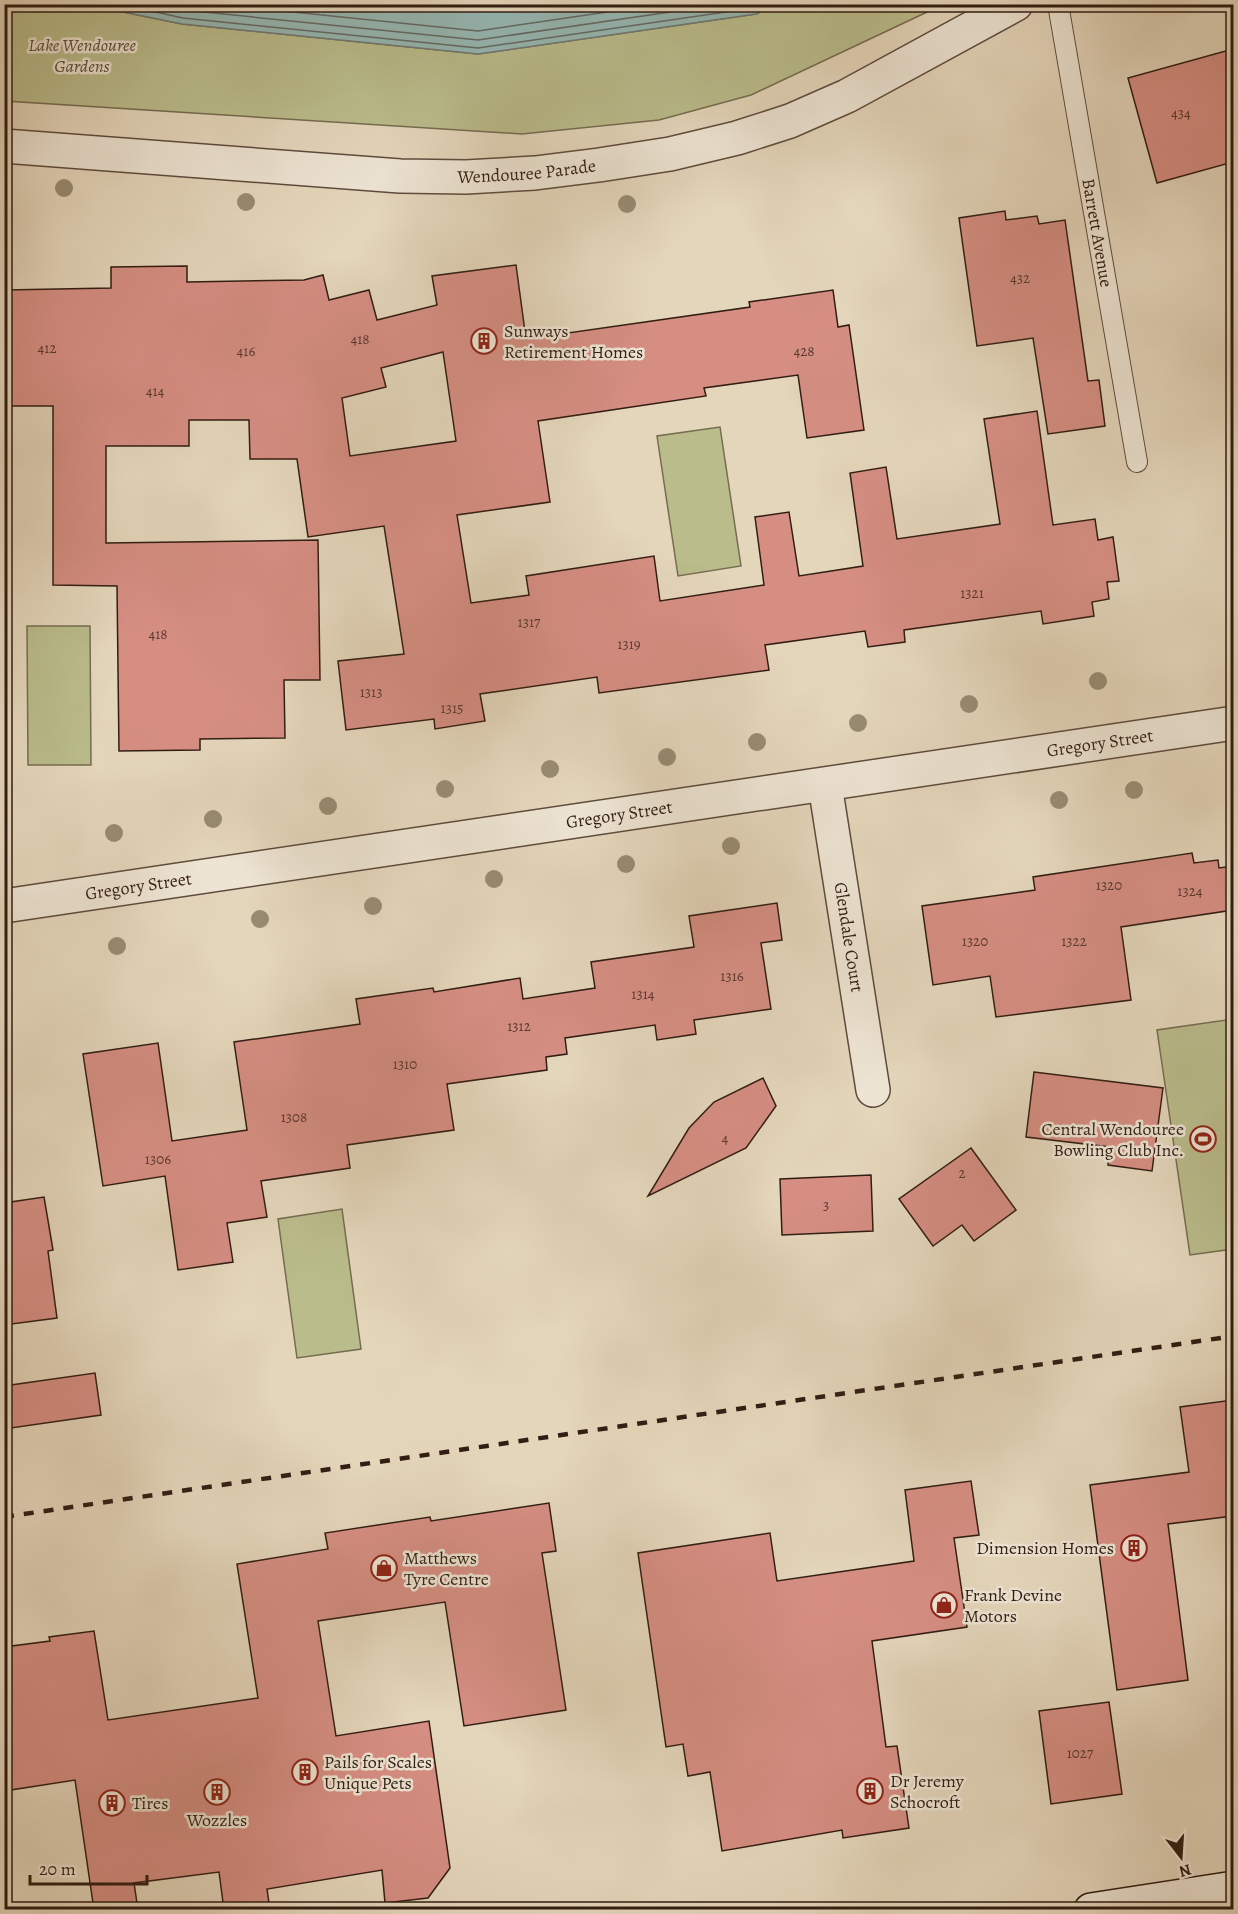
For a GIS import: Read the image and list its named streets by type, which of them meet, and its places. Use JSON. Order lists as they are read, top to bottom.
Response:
{
  "streets": {
    "street": ["Wendouree Parade", "Gregory Street", "Glendale Court"],
    "lane": ["Barrett Avenue"]
  },
  "crossings": [
    ["Gregory Street", "Glendale Court"]
  ],
  "parks": ["Lake Wendouree Gardens"],
  "places": {
    "building": [
      "Sunways Retirement Homes",
      "Dimension Homes",
      "Pails for Scales Unique Pets",
      "Dr Jeremy Schocroft",
      "Wozzles",
      "Tires"
    ],
    "sports": ["Central Wendouree Bowling Club Inc."],
    "shop": ["Matthews Tyre Centre", "Frank Devine Motors"]
  },
  "house_numbers": [
    "434",
    "432",
    "418",
    "412",
    "416",
    "428",
    "414",
    "1321",
    "1317",
    "418",
    "1319",
    "1313",
    "1315",
    "1320",
    "1324",
    "1320",
    "1322",
    "1316",
    "1314",
    "1312",
    "1310",
    "1308",
    "4",
    "1306",
    "2",
    "3",
    "1027"
  ],
  "scale_bar": "20 m",
  "north": "bottom"
}
